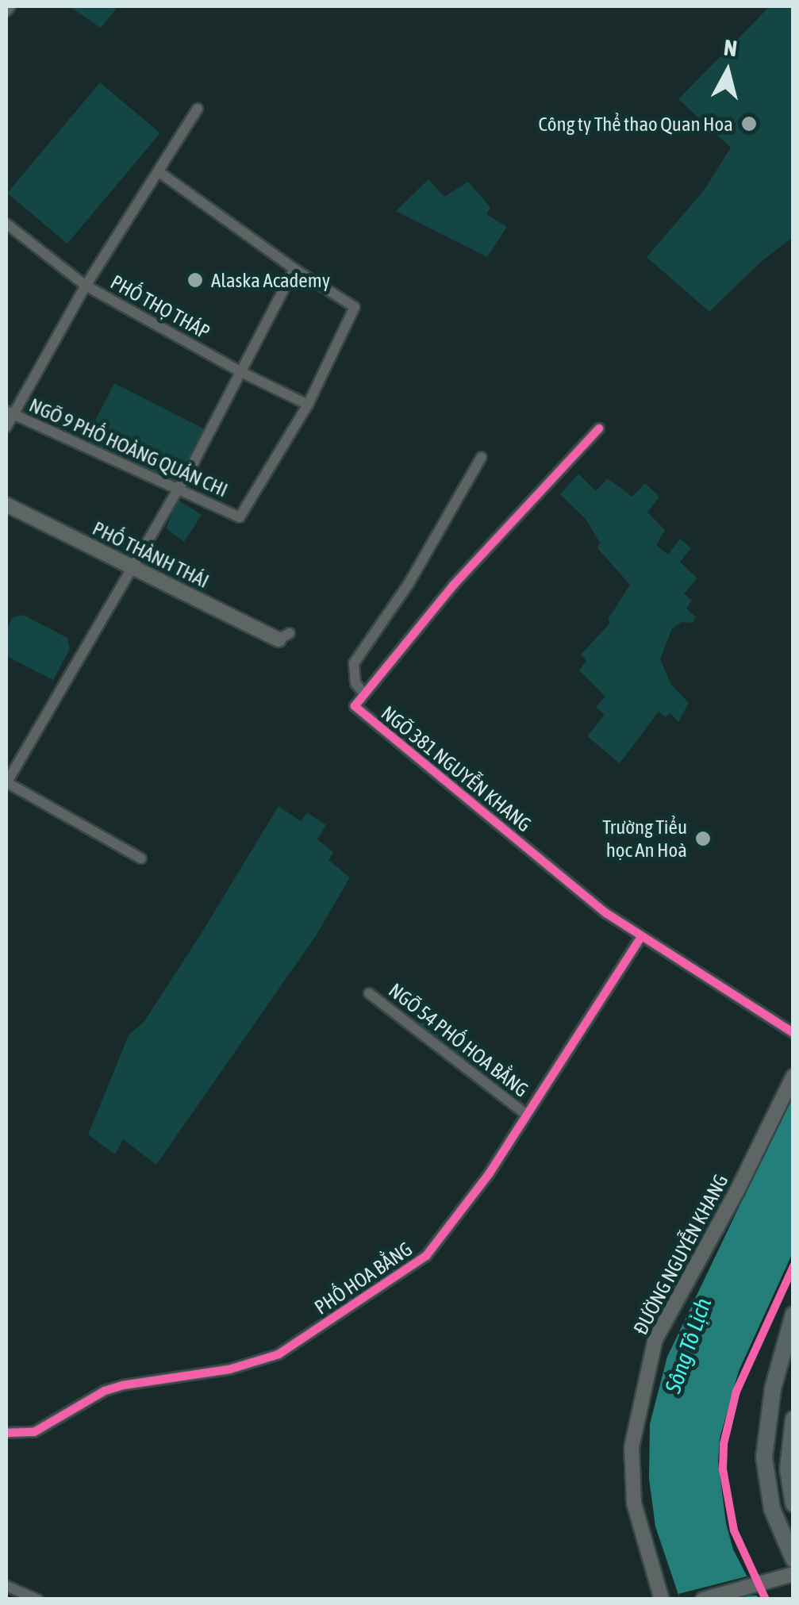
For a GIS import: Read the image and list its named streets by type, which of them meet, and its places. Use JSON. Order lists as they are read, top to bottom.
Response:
{
  "streets": {
    "main road": ["PHỐ THÀNH THÁI", "ĐƯỜNG NGUYỄN KHANG"],
    "street": [
      "PHỐ THỌ THÁP",
      "NGÕ 9 PHỐ HOÀNG QUÁN CHI",
      "NGÕ 381 NGUYỄN KHANG",
      "NGÕ 54 PHỐ HOA BẰNG",
      "PHỐ HOA BẰNG"
    ]
  },
  "crossings": [
    ["PHỐ THỌ THÁP", "NGÕ 9 PHỐ HOÀNG QUÁN CHI"],
    ["NGÕ 381 NGUYỄN KHANG", "PHỐ HOA BẰNG"],
    ["NGÕ 54 PHỐ HOA BẰNG", "PHỐ HOA BẰNG"]
  ],
  "water": ["Sông Tô Lịch"],
  "places": ["Công ty Thể thao Quan Hoa", "Alaska Academy", "Trường Tiểu học An Hoà"],
  "north": "top"
}
